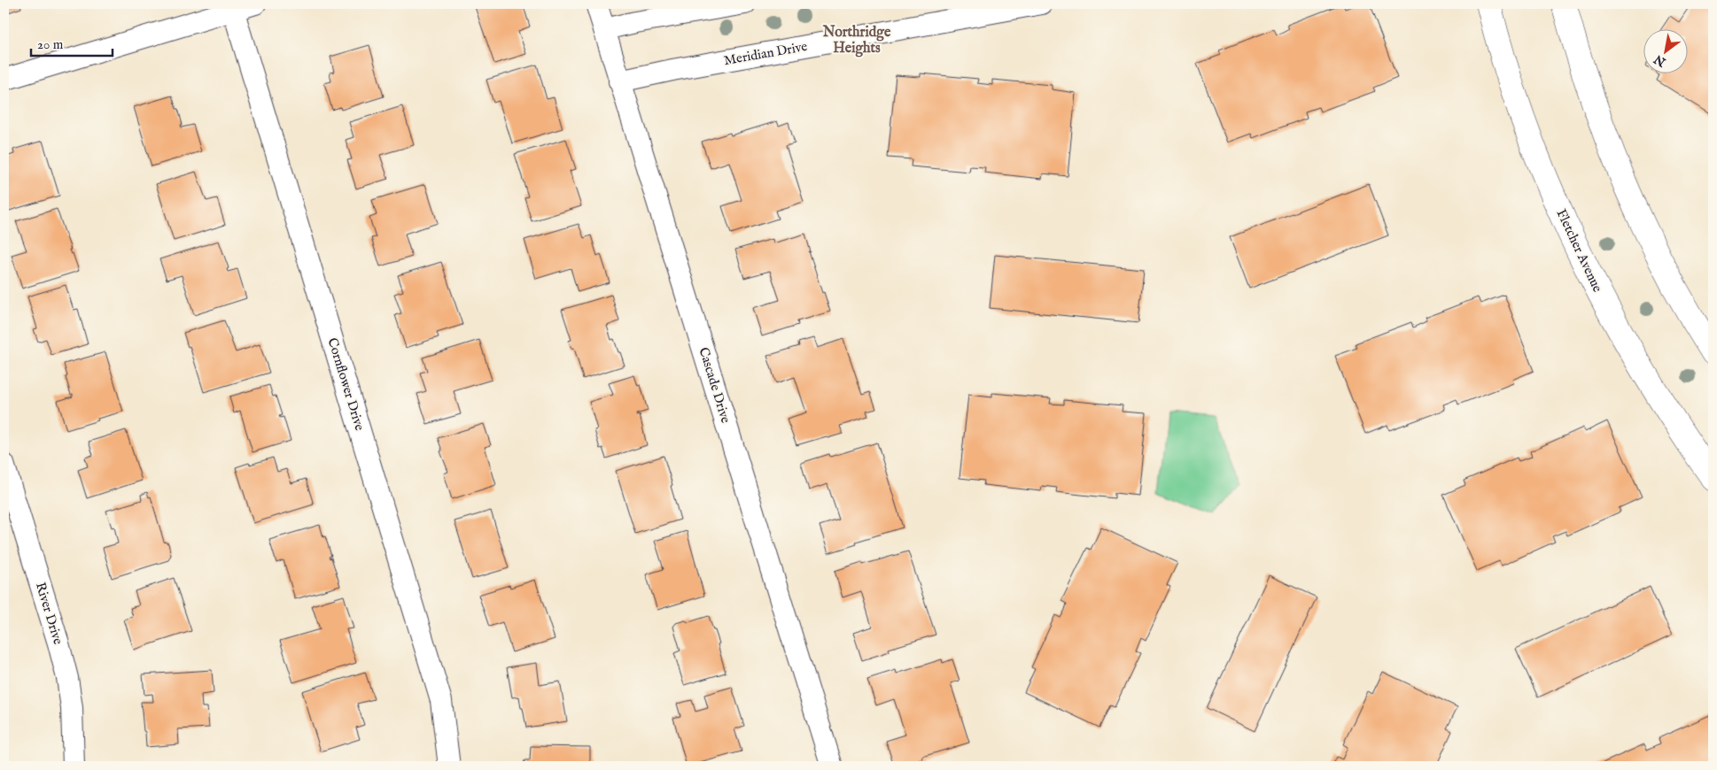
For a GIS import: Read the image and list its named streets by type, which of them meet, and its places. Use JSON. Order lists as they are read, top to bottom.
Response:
{
  "streets": {
    "main road": ["Fletcher Avenue"],
    "street": [
      "Meridian Drive",
      "Cornflower Drive",
      "Cascade Drive",
      "River Drive"
    ]
  },
  "crossings": [
    ["Meridian Drive", "Cascade Drive"]
  ],
  "districts": ["Northridge Heights"],
  "scale_bar": "20 m",
  "north": "bottom left"
}
